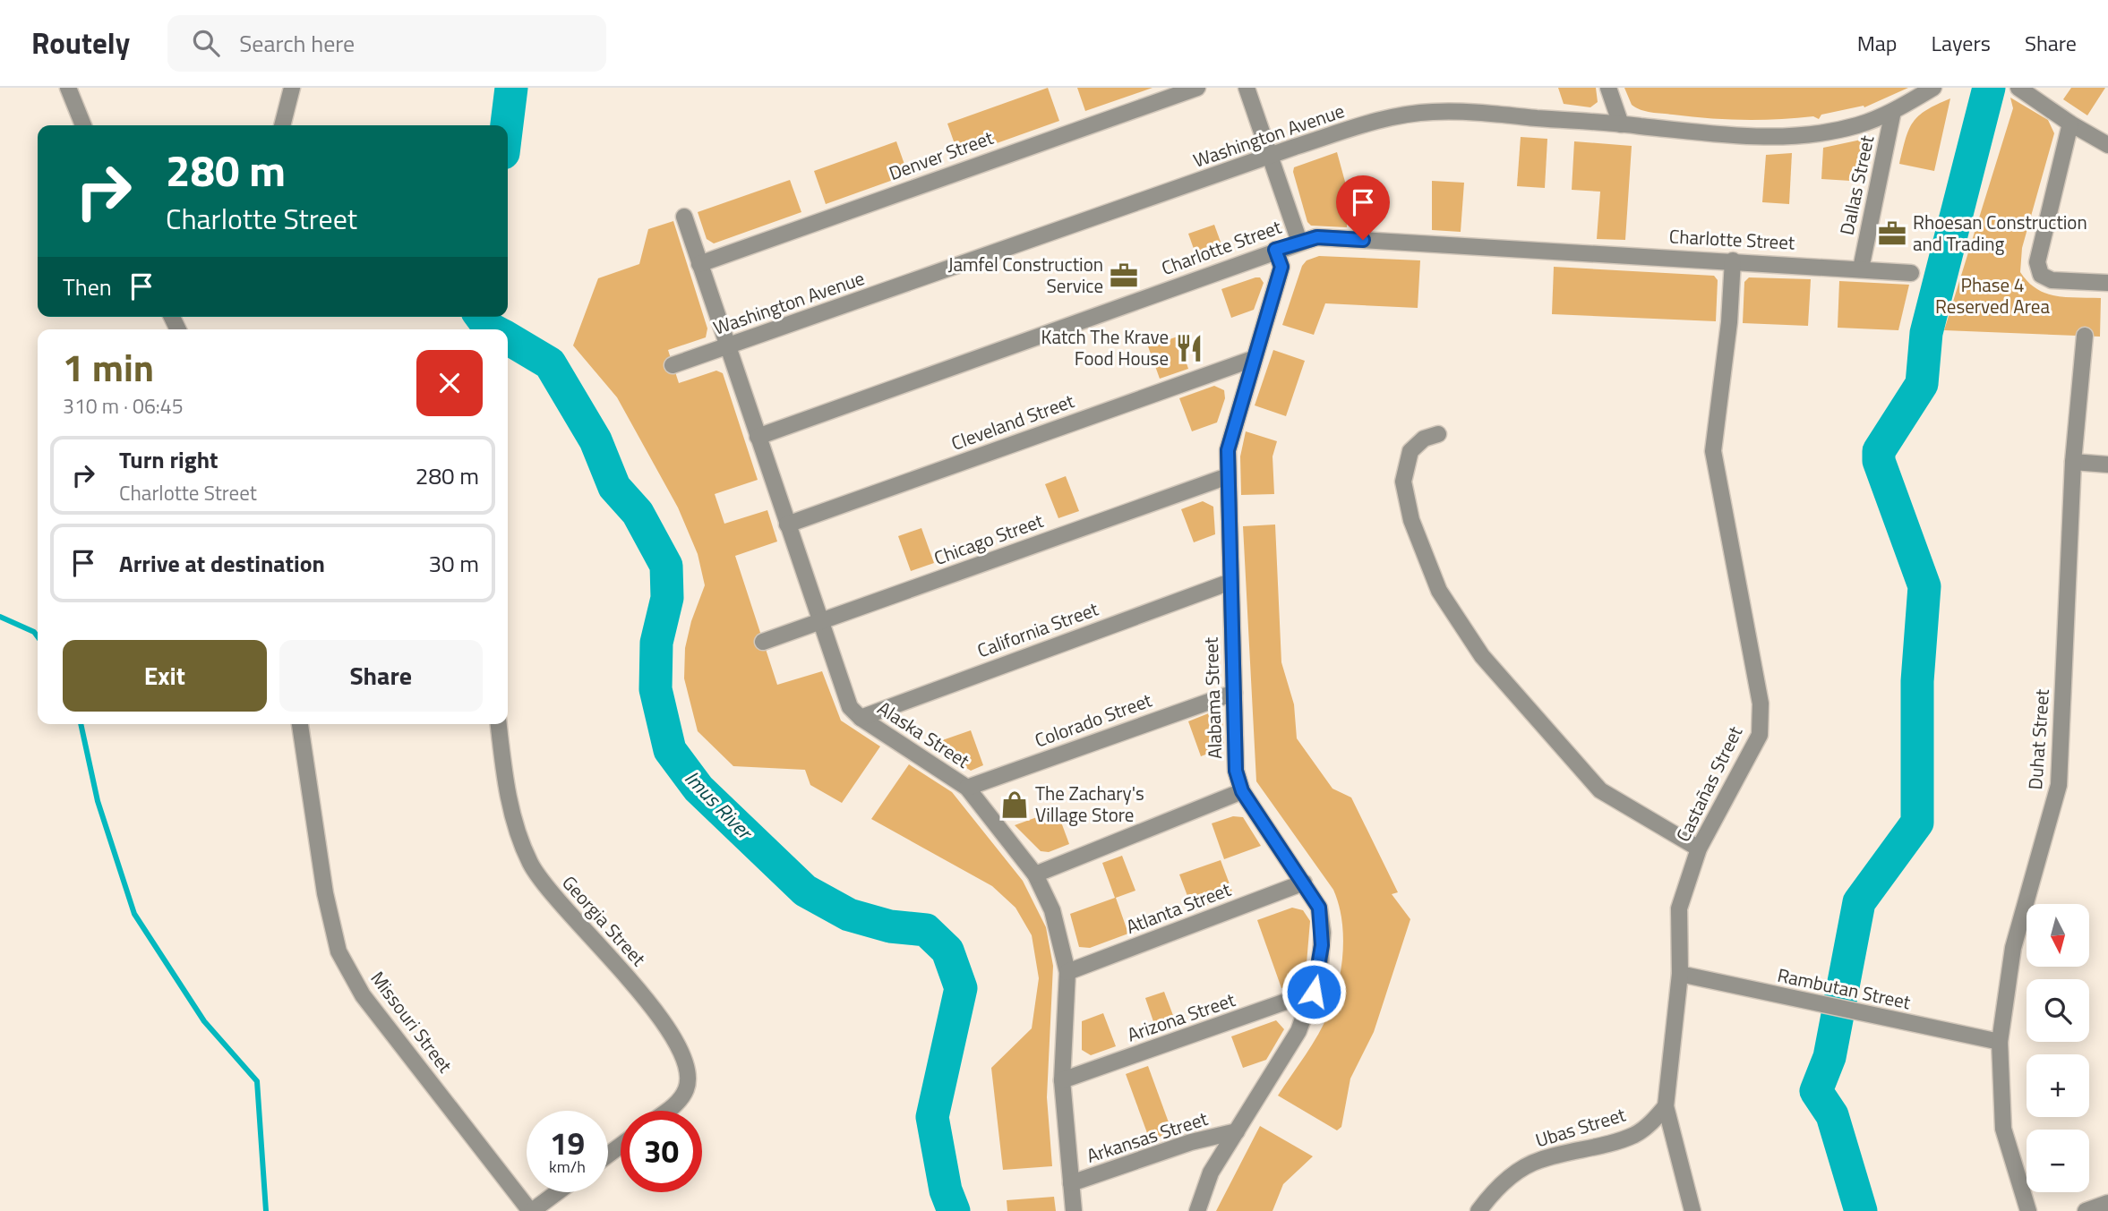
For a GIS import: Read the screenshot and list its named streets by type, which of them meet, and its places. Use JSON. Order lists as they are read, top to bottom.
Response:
{
  "streets": {
    "street": [
      "Washington Avenue",
      "Denver Street",
      "Dallas Street",
      "Charlotte Street",
      "Cleveland Street",
      "Chicago Street",
      "California Street",
      "Alabama Street",
      "Colorado Street",
      "Alaska Street",
      "Duhat Street",
      "Castañas Street",
      "Atlanta Street",
      "Georgia Street",
      "Rambutan Street",
      "Arizona Street",
      "Missouri Street",
      "Ubas Street",
      "Arkansas Street"
    ]
  },
  "crossings": [
    ["Washington Avenue", "Dallas Street"],
    ["Washington Avenue", "Alaska Street"],
    ["Denver Street", "Alaska Street"],
    ["Dallas Street", "Charlotte Street"],
    ["Charlotte Street", "Alabama Street"],
    ["Charlotte Street", "Alaska Street"],
    ["Charlotte Street", "Castañas Street"],
    ["Cleveland Street", "Alabama Street"],
    ["Cleveland Street", "Alaska Street"],
    ["Chicago Street", "Alabama Street"],
    ["Chicago Street", "Alaska Street"],
    ["California Street", "Alabama Street"],
    ["California Street", "Alaska Street"],
    ["Alabama Street", "Colorado Street"],
    ["Alabama Street", "Atlanta Street"],
    ["Alabama Street", "Arizona Street"],
    ["Alabama Street", "Arkansas Street"],
    ["Colorado Street", "Alaska Street"],
    ["Alaska Street", "Atlanta Street"],
    ["Alaska Street", "Arizona Street"],
    ["Alaska Street", "Arkansas Street"],
    ["Duhat Street", "Rambutan Street"],
    ["Castañas Street", "Rambutan Street"],
    ["Castañas Street", "Ubas Street"]
  ],
  "water": ["Imus River"],
  "parks": ["Phase 4 Reserved Area"],
  "places": {
    "office": ["Rhoesan Construction and Trading", "Jamfel Construction Service"],
    "restaurant": ["Katch The Krave Food House"],
    "shop": ["The Zachary's Village Store"]
  },
  "north": "bottom",
  "page": {
    "header": "Routely",
    "search": "Search here",
    "nav": ["Map", "Layers", "Share"],
    "turn": ["280 m", "Charlotte Street"],
    "then": "Then",
    "heading": ["1 min", "310 m · 06:45"],
    "list": [
      {
        "name": "Turn right",
        "note": "Charlotte Street",
        "value": "280 m"
      },
      {
        "name": "Arrive at destination",
        "value": "30 m"
      }
    ],
    "buttons": ["Exit", "Share"],
    "map_buttons": ["+", "−"],
    "speed": "19 km/h",
    "limit": "30"
  }
}
